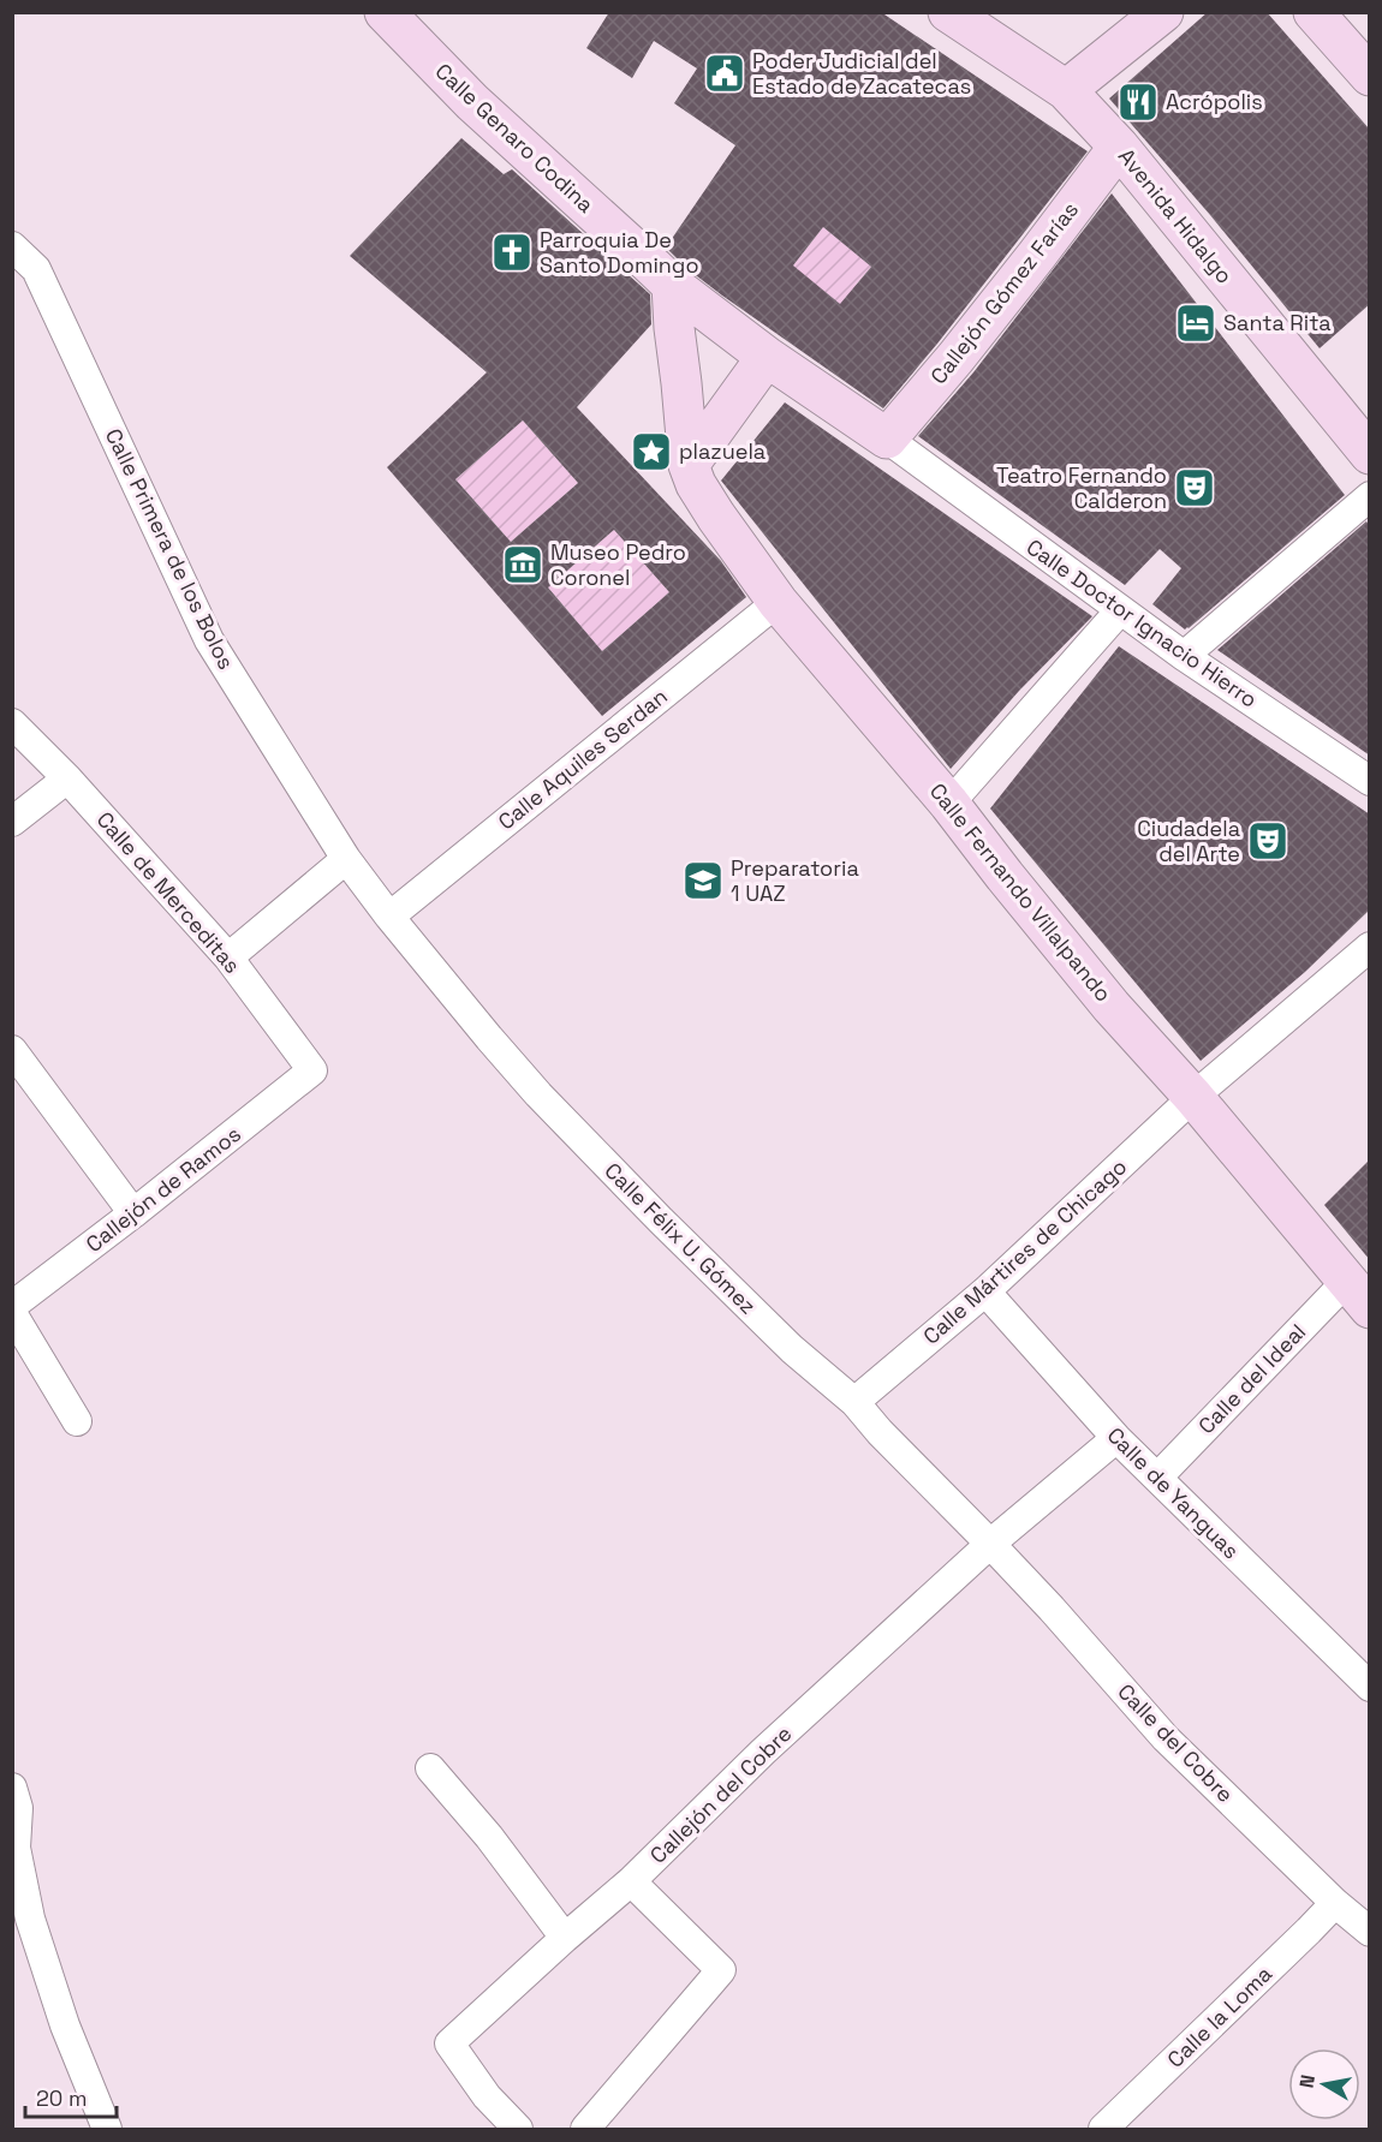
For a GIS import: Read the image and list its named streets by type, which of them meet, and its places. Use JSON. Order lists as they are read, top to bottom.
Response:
{
  "streets": {
    "street": [
      "Calle Genaro Codina",
      "Avenida Hidalgo",
      "Callejón Gómez Farías",
      "Calle Primera de los Bolos",
      "Calle Doctor Ignacio Hierro",
      "Calle Aquiles Serdan",
      "Calle de Merceditas",
      "Calle Fernando Villalpando",
      "Callejón de Ramos",
      "Calle Félix U. Gómez",
      "Calle Mártires de Chicago",
      "Calle del Ideal",
      "Calle de Yanguas",
      "Calle del Cobre",
      "Callejón del Cobre",
      "Calle la Loma"
    ]
  },
  "crossings": [
    ["Calle Genaro Codina", "Calle Doctor Ignacio Hierro"],
    ["Avenida Hidalgo", "Callejón Gómez Farías"],
    ["Callejón Gómez Farías", "Calle Doctor Ignacio Hierro"],
    ["Calle Primera de los Bolos", "Calle Aquiles Serdan"],
    ["Calle Primera de los Bolos", "Calle Félix U. Gómez"],
    ["Calle Aquiles Serdan", "Calle Fernando Villalpando"],
    ["Calle Aquiles Serdan", "Calle Félix U. Gómez"],
    ["Calle de Merceditas", "Callejón de Ramos"],
    ["Calle Fernando Villalpando", "Calle Mártires de Chicago"],
    ["Calle Fernando Villalpando", "Calle del Ideal"],
    ["Calle Félix U. Gómez", "Calle Mártires de Chicago"],
    ["Calle Félix U. Gómez", "Calle del Cobre"],
    ["Calle Félix U. Gómez", "Callejón del Cobre"],
    ["Calle Mártires de Chicago", "Calle de Yanguas"],
    ["Calle del Ideal", "Calle de Yanguas"],
    ["Calle del Cobre", "Callejón del Cobre"],
    ["Calle del Cobre", "Calle la Loma"]
  ],
  "places": {
    "public building": ["Poder Judicial del Estado de Zacatecas"],
    "restaurant": ["Acrópolis"],
    "church": ["Parroquia De Santo Domingo"],
    "hotel": ["Santa Rita"],
    "place": ["plazuela"],
    "theatre": ["Teatro Fernando Calderon", "Ciudadela del Arte"],
    "museum": ["Museo Pedro Coronel"],
    "school or university": ["Preparatoria 1 UAZ"]
  },
  "scale_bar": "20 m",
  "north": "left"
}
